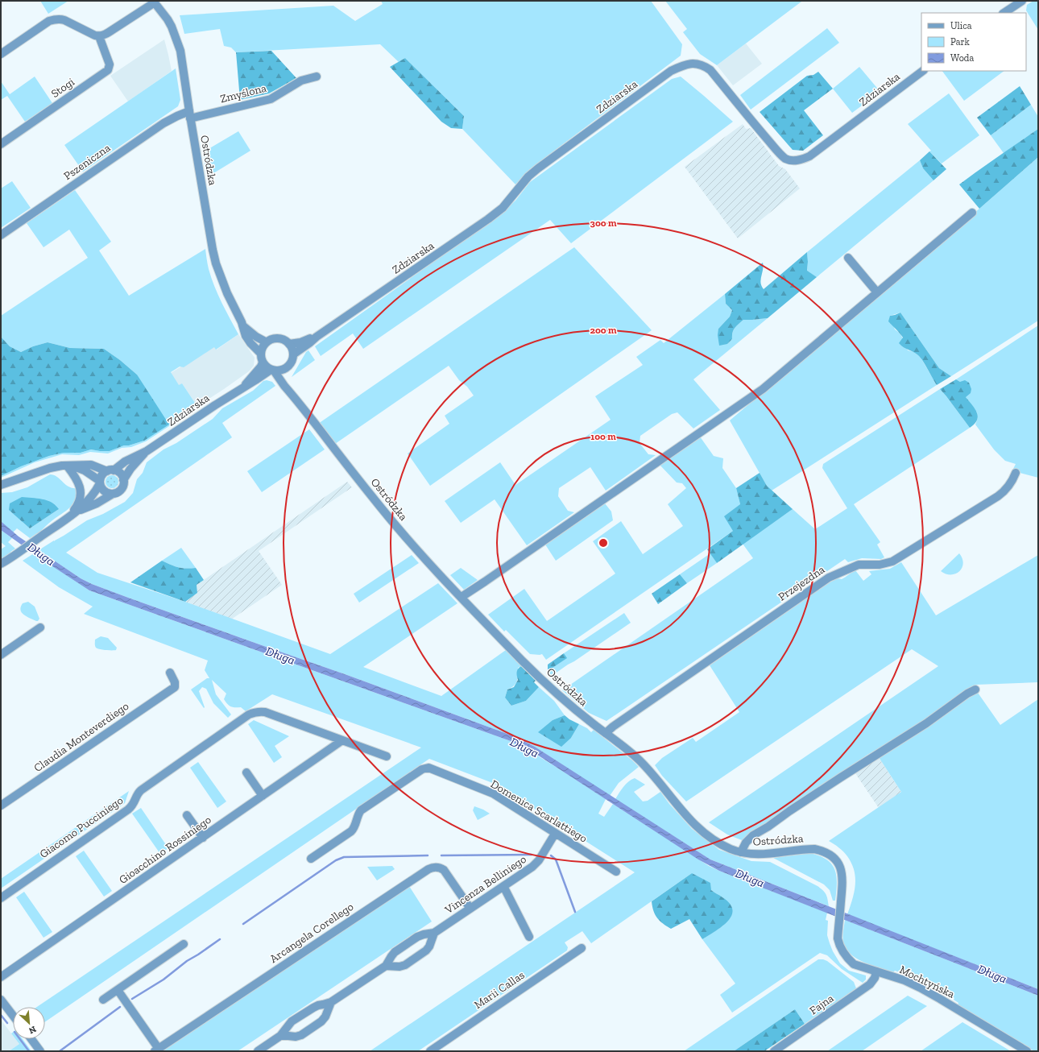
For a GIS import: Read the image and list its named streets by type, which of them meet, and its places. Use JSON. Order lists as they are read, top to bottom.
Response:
{
  "streets": {
    "street": [
      "Stogi",
      "Zdziarska",
      "Zmyślona",
      "Ostródzka",
      "Pszeniczna",
      "Przejezdna",
      "Claudia Monteverdiego",
      "Domenica Scarlattiego",
      "Giacomo Pucciniego",
      "Gioacchino Rossiniego",
      "Vincenza Belliniego",
      "Arcangela Corellego",
      "Mochtyńska",
      "Marii Callas",
      "Fajna"
    ]
  },
  "crossings": [
    ["Zdziarska", "Ostródzka"],
    ["Zmyślona", "Ostródzka"],
    ["Zmyślona", "Pszeniczna"],
    ["Ostródzka", "Pszeniczna"],
    ["Ostródzka", "Przejezdna"],
    ["Ostródzka", "Mochtyńska"],
    ["Domenica Scarlattiego", "Vincenza Belliniego"],
    ["Giacomo Pucciniego", "Gioacchino Rossiniego"],
    ["Vincenza Belliniego", "Arcangela Corellego"],
    ["Mochtyńska", "Fajna"]
  ],
  "water": ["Długa"],
  "legend": ["Ulica", "Park", "Woda"],
  "north": "bottom right",
  "rings": ["300 m", "200 m", "100 m"]
}
